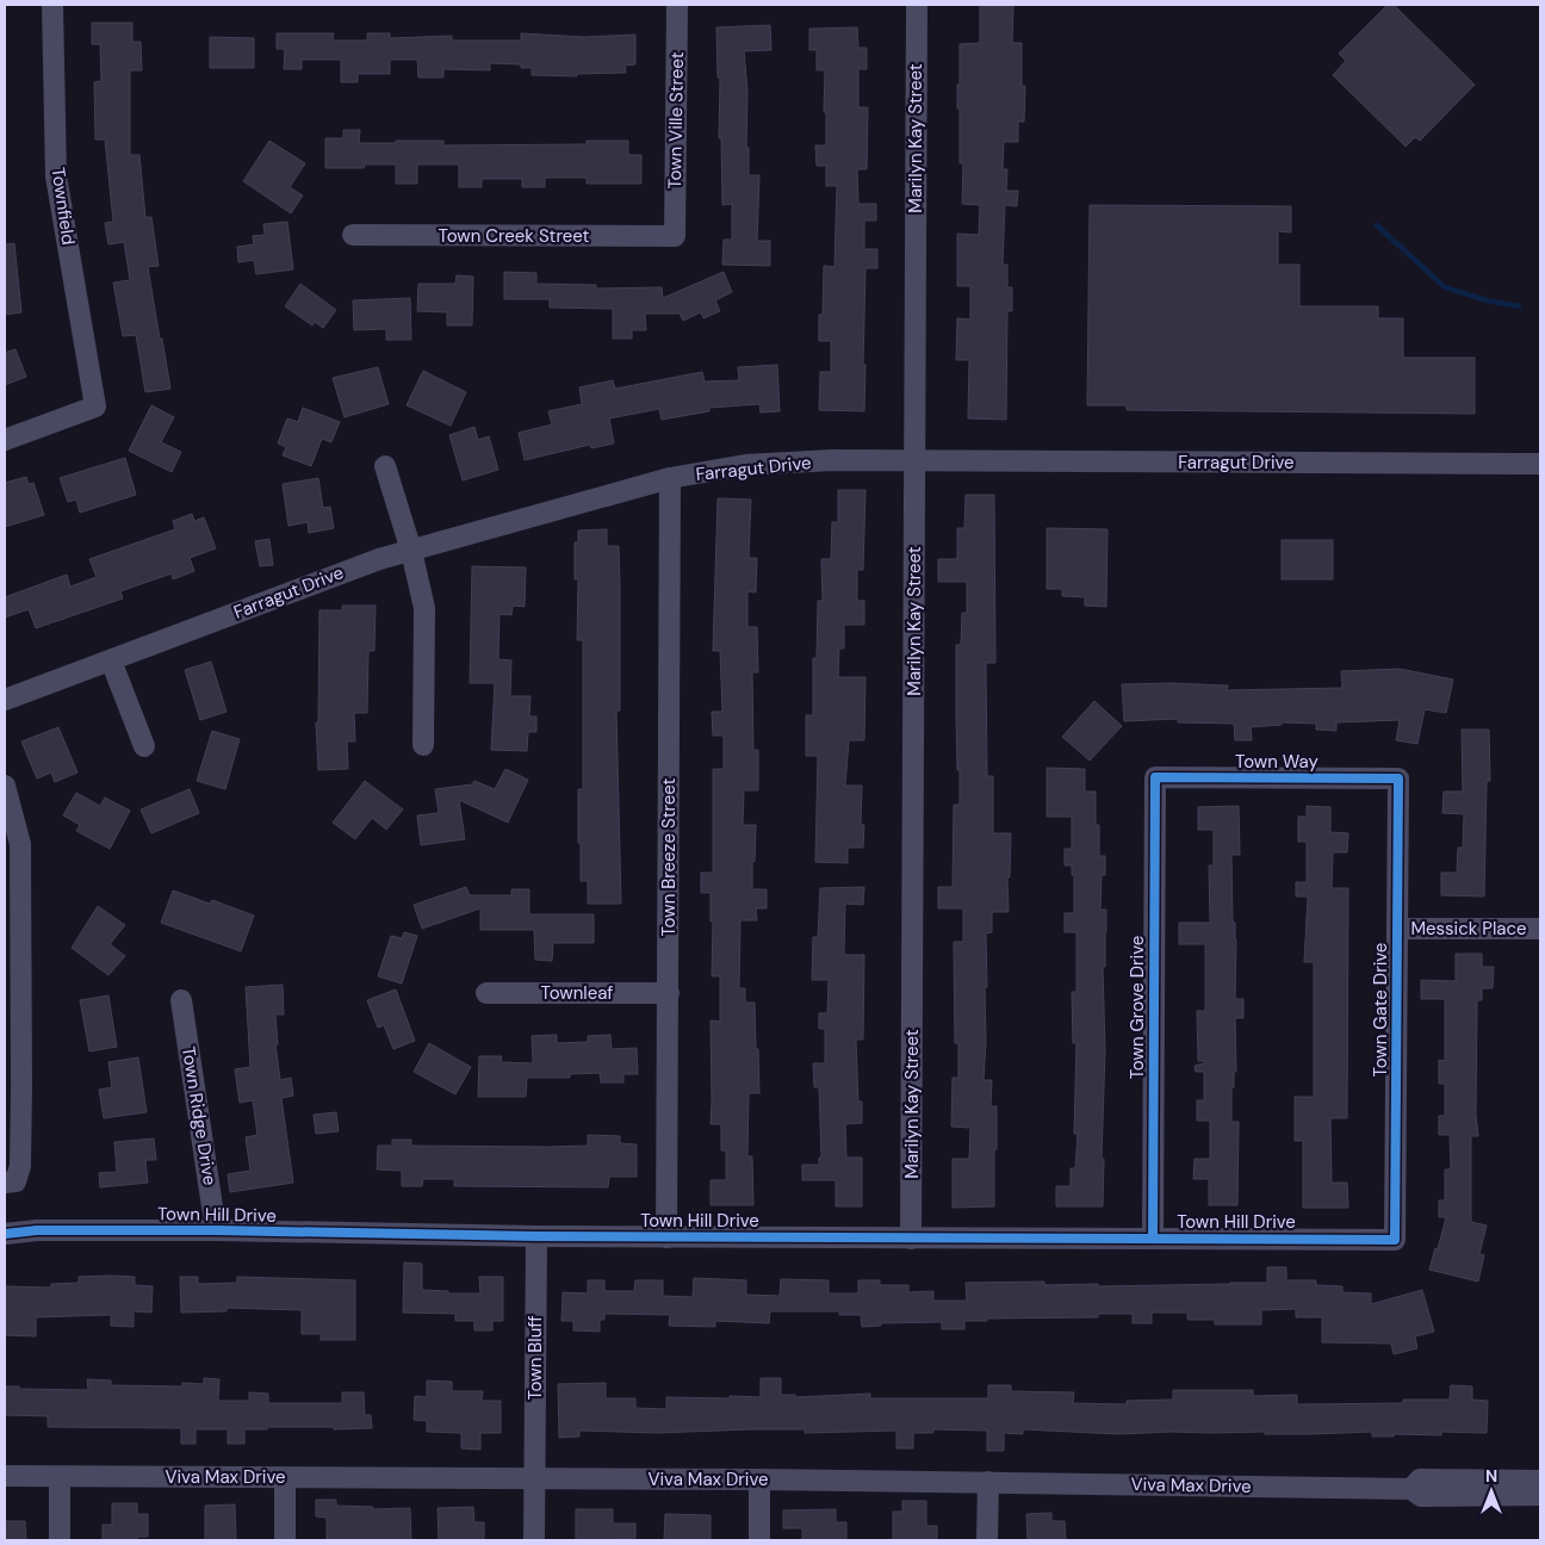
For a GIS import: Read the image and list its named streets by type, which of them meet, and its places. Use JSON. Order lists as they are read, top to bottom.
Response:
{
  "streets": {
    "street": [
      "Town Ville Street",
      "Marilyn Kay Street",
      "Townfield",
      "Town Creek Street",
      "Farragut Drive",
      "Town Way",
      "Town Breeze Street",
      "Messick Place",
      "Townleaf",
      "Town Grove Drive",
      "Town Gate Drive",
      "Town Ridge Drive",
      "Town Hill Drive",
      "Town Bluff",
      "Viva Max Drive"
    ]
  },
  "crossings": [
    ["Town Ville Street", "Town Creek Street"],
    ["Marilyn Kay Street", "Farragut Drive"],
    ["Marilyn Kay Street", "Town Hill Drive"],
    ["Farragut Drive", "Town Breeze Street"],
    ["Town Way", "Town Grove Drive"],
    ["Town Way", "Town Gate Drive"],
    ["Town Breeze Street", "Townleaf"],
    ["Town Breeze Street", "Town Hill Drive"],
    ["Messick Place", "Town Gate Drive"],
    ["Town Grove Drive", "Town Hill Drive"],
    ["Town Gate Drive", "Town Hill Drive"],
    ["Town Ridge Drive", "Town Hill Drive"],
    ["Town Hill Drive", "Town Bluff"],
    ["Town Bluff", "Viva Max Drive"]
  ],
  "north": "top"
}
